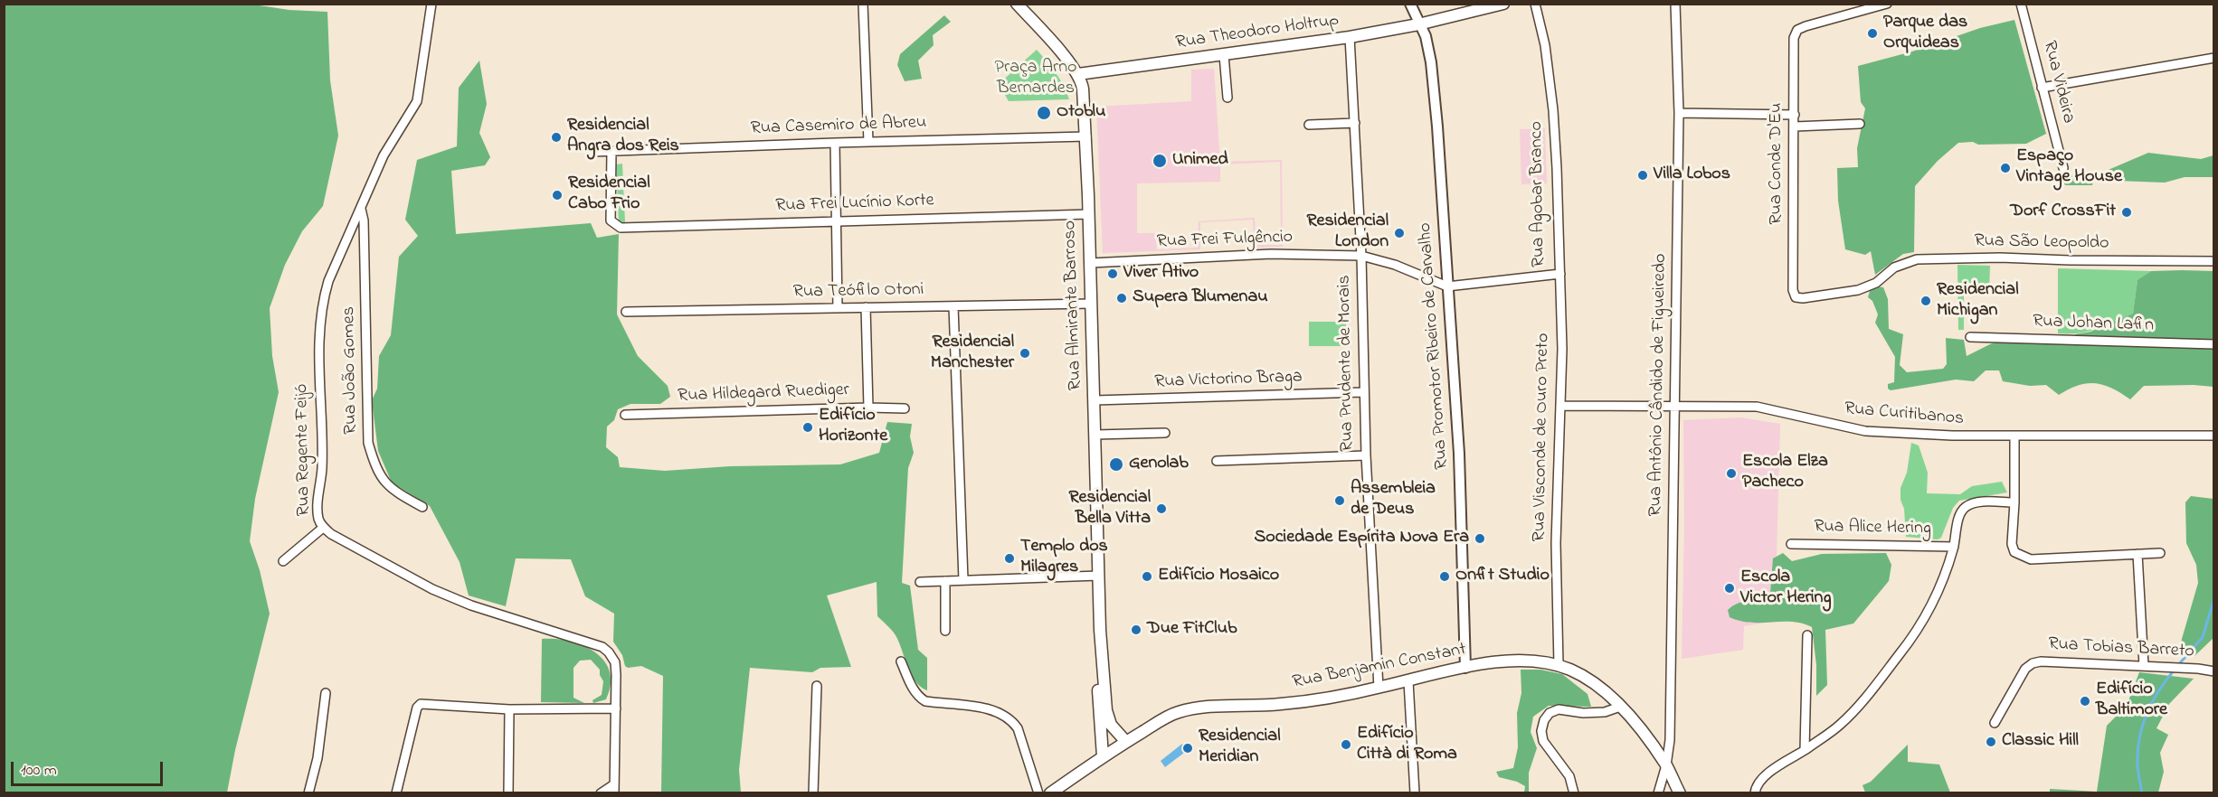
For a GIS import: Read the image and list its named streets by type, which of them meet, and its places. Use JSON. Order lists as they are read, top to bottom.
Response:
{
  "streets": {
    "main road": ["Rua Theodoro Holtrup", "Rua Almirante Barroso", "Rua Benjamin Constant"],
    "street": [
      "Rua Videira",
      "Rua Casemiro de Abreu",
      "Rua Conde D'Eu",
      "Rua Agobar Branco",
      "Rua Frei Lucínio Korte",
      "Rua Frei Fulgêncio",
      "Rua São Leopoldo",
      "Rua Teófilo Otoni",
      "Rua Johan Lafin",
      "Rua Promotor Ribeiro de Carvalho",
      "Rua Prudente de Morais",
      "Rua João Gomes",
      "Rua Victorino Braga",
      "Rua Antônio Cândido de Figueiredo",
      "Rua Hildegard Ruediger",
      "Rua Curitibanos",
      "Rua Visconde de Ouro Preto",
      "Rua Regente Feijó",
      "Rua Alice Hering",
      "Rua Tobias Barreto"
    ]
  },
  "crossings": [
    ["Rua Theodoro Holtrup", "Rua Almirante Barroso"],
    ["Rua Theodoro Holtrup", "Rua Promotor Ribeiro de Carvalho"],
    ["Rua Theodoro Holtrup", "Rua Prudente de Morais"],
    ["Rua Casemiro de Abreu", "Rua Frei Lucínio Korte"],
    ["Rua Casemiro de Abreu", "Rua Almirante Barroso"],
    ["Rua Conde D'Eu", "Rua São Leopoldo"],
    ["Rua Agobar Branco", "Rua Frei Fulgêncio"],
    ["Rua Agobar Branco", "Rua Promotor Ribeiro de Carvalho"],
    ["Rua Agobar Branco", "Rua Visconde de Ouro Preto"],
    ["Rua Frei Lucínio Korte", "Rua Almirante Barroso"],
    ["Rua Frei Fulgêncio", "Rua Almirante Barroso"],
    ["Rua Frei Fulgêncio", "Rua Promotor Ribeiro de Carvalho"],
    ["Rua Frei Fulgêncio", "Rua Prudente de Morais"],
    ["Rua Teófilo Otoni", "Rua Almirante Barroso"],
    ["Rua Teófilo Otoni", "Rua Hildegard Ruediger"],
    ["Rua Almirante Barroso", "Rua Victorino Braga"],
    ["Rua Almirante Barroso", "Rua Benjamin Constant"],
    ["Rua Promotor Ribeiro de Carvalho", "Rua Benjamin Constant"],
    ["Rua Prudente de Morais", "Rua Victorino Braga"],
    ["Rua Prudente de Morais", "Rua Benjamin Constant"],
    ["Rua João Gomes", "Rua Regente Feijó"],
    ["Rua Antônio Cândido de Figueiredo", "Rua Curitibanos"],
    ["Rua Antônio Cândido de Figueiredo", "Rua Benjamin Constant"],
    ["Rua Curitibanos", "Rua Visconde de Ouro Preto"],
    ["Rua Visconde de Ouro Preto", "Rua Benjamin Constant"]
  ],
  "parks": ["Praça Arno Bernardes"],
  "places": [
    "Parque das Orquideas",
    "Otoblu",
    "Residencial Angra dos Reis",
    "Unimed",
    "Espaço Vintage House",
    "Villa Lobos",
    "Residencial Cabo Frio",
    "Dorf CrossFit",
    "Residencial London",
    "Viver Ativo",
    "Supera Blumenau",
    "Residencial Michigan",
    "Residencial Manchester",
    "Edifício Horizonte",
    "Genolab",
    "Escola Elza Pacheco",
    "Assembleia de Deus",
    "Residencial Bella Vitta",
    "Sociedade Espírita Nova Era",
    "Templo dos Milagres",
    "Edifício Mosaico",
    "Onfit Studio",
    "Escola Victor Hering",
    "Due FitClub",
    "Edifício Baltimore",
    "Classic Hill",
    "Edifício Città di Roma",
    "Residencial Meridian"
  ],
  "scale_bar": "100 m"
}
